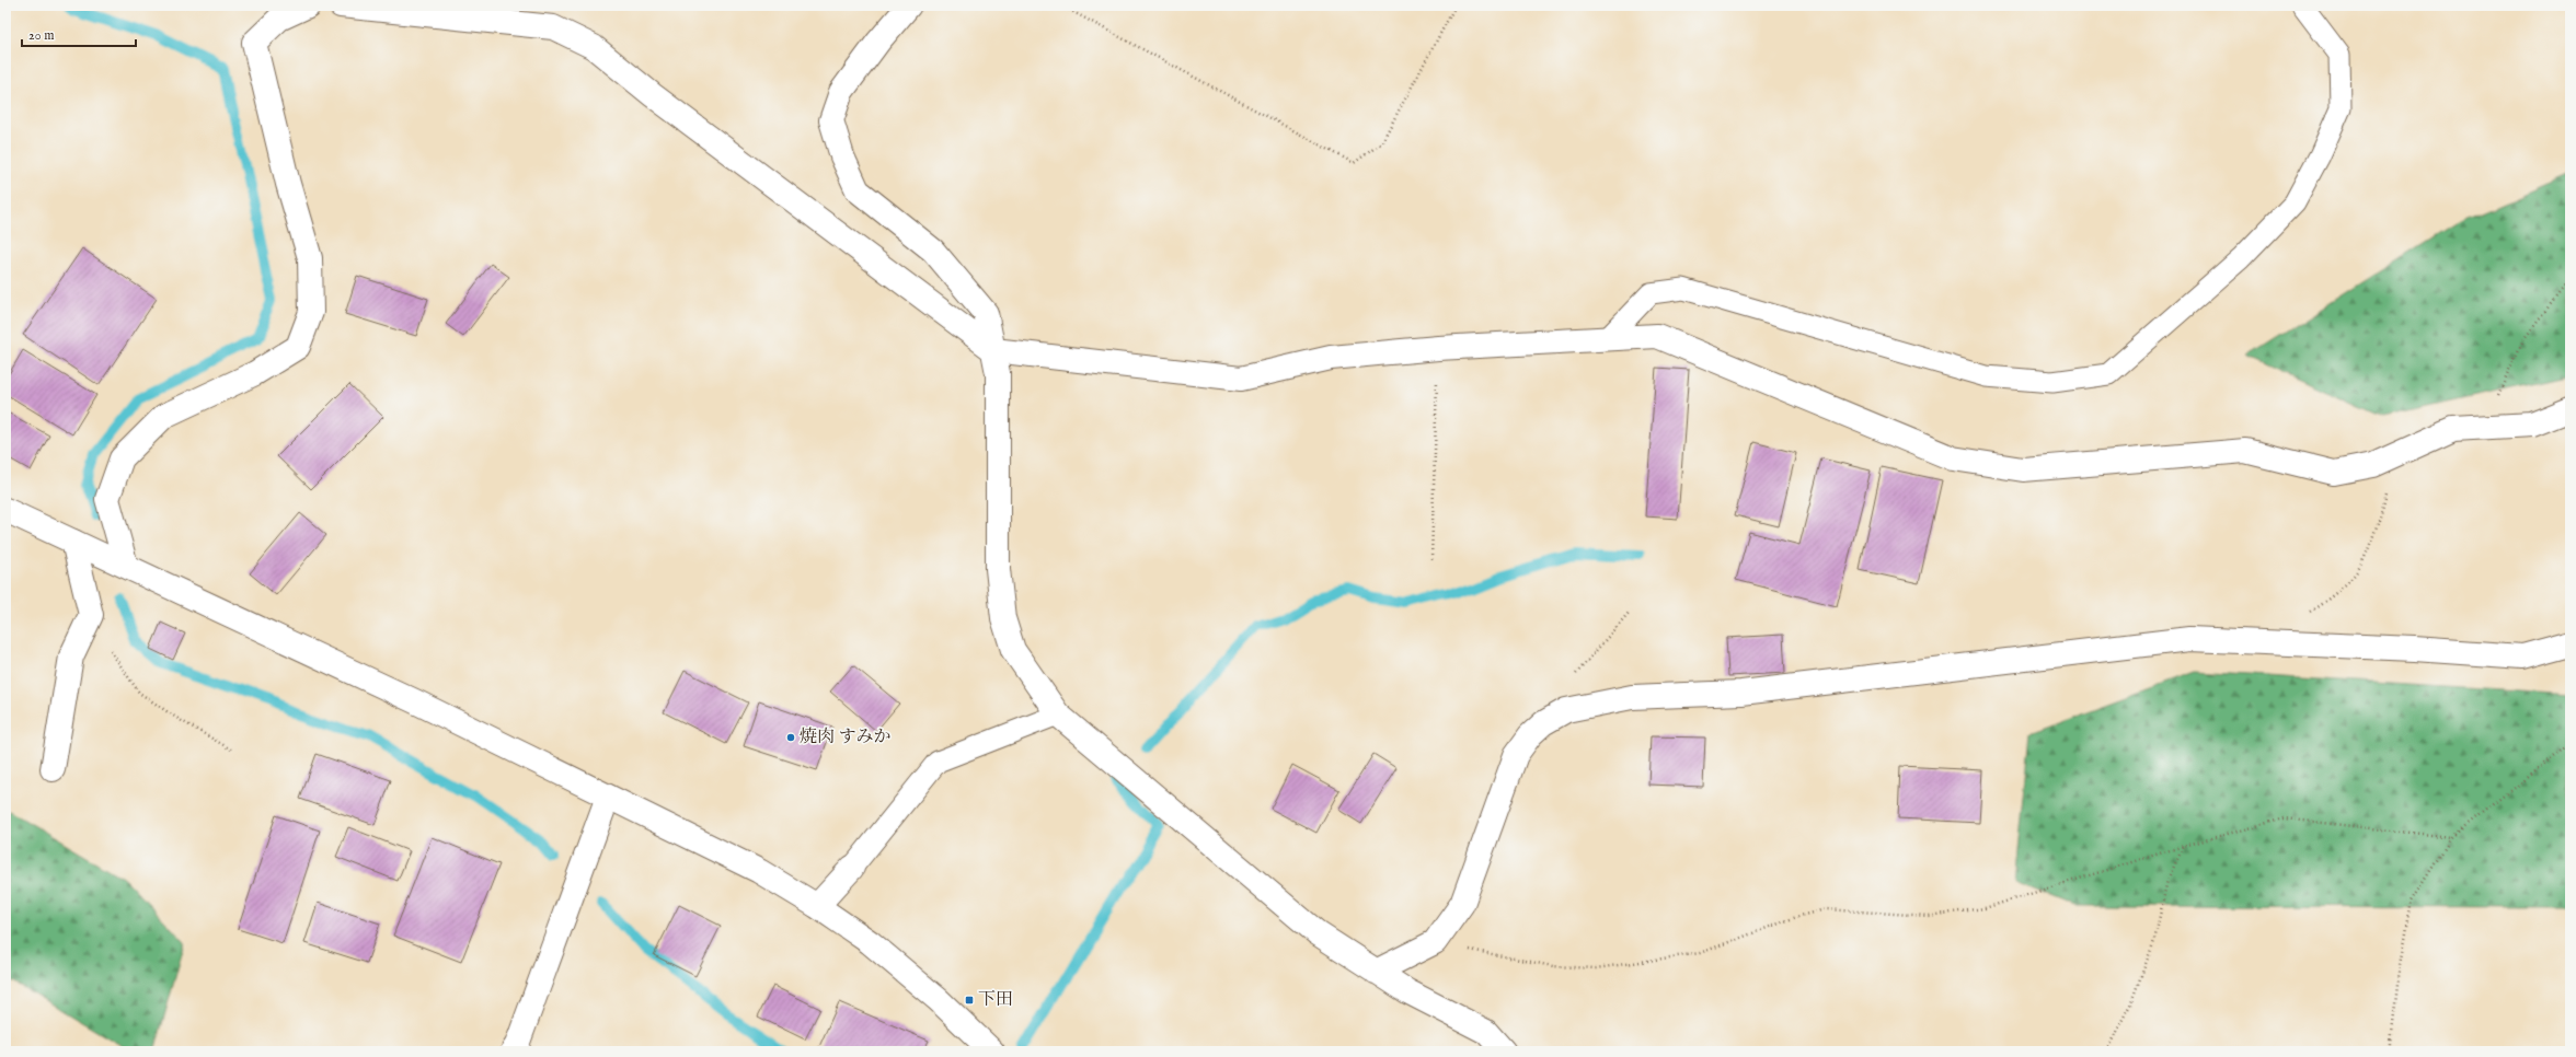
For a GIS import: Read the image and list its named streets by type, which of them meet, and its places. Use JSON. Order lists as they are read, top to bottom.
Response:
{
  "places": {
    "other": ["焼肉 すみか"],
    "transit": ["下田"]
  },
  "scale_bar": "20 m"
}
